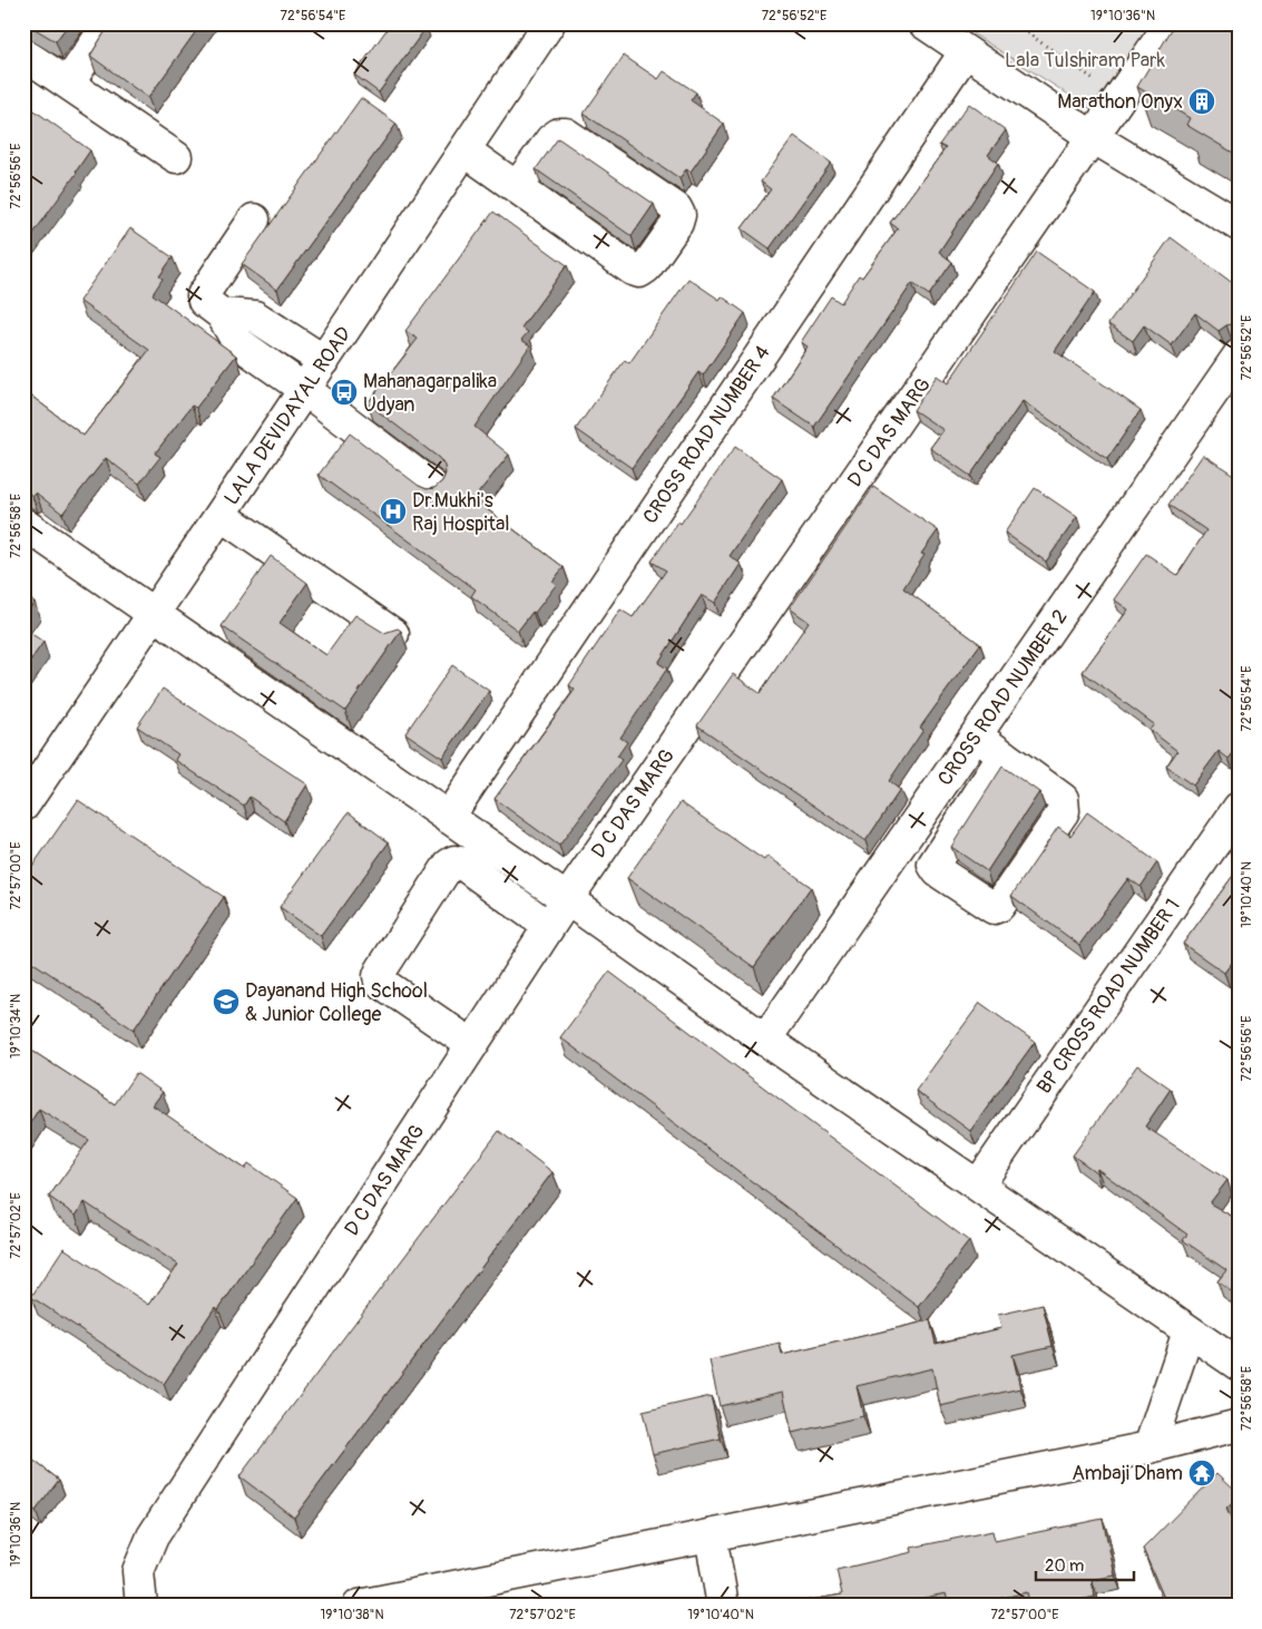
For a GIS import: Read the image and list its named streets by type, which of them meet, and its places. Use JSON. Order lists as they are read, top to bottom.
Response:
{
  "streets": {
    "street": [
      "LALA DEVIDAYAL ROAD",
      "D C DAS MARG",
      "CROSS ROAD NUMBER 4",
      "CROSS ROAD NUMBER 2",
      "BP CROSS ROAD NUMBER 1"
    ]
  },
  "parks": ["Lala Tulshiram Park"],
  "places": {
    "building": ["Marathon Onyx"],
    "bus stop": ["Mahanagarpalika Udyan"],
    "hospital": ["Dr.Mukhi's Raj Hospital"],
    "school or university": ["Dayanand High School & Junior College"],
    "temple": ["Ambaji Dham"]
  },
  "scale_bar": "20 m",
  "coordinates": [
    "72°56'54\"E",
    "72°56'52\"E",
    "19°10'36\"N",
    "72°56'56\"E",
    "72°56'58\"E",
    "72°57'00\"E",
    "19°10'40\"N",
    "19°10'34\"N",
    "72°57'02\"E",
    "19°10'38\"N"
  ]
}
